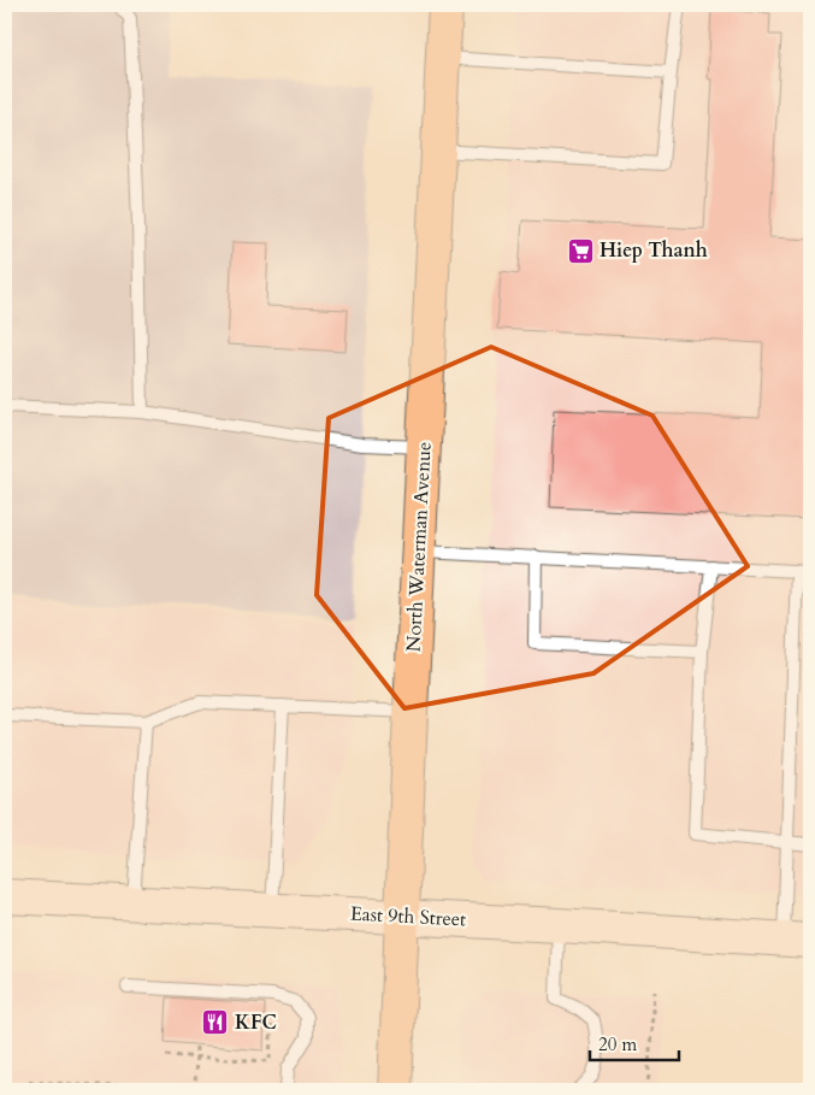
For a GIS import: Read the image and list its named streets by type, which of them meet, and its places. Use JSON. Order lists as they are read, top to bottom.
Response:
{
  "streets": {
    "main road": ["North Waterman Avenue"],
    "street": ["East 9th Street"]
  },
  "crossings": [
    ["North Waterman Avenue", "East 9th Street"]
  ],
  "places": {
    "supermarket": ["Hiep Thanh"],
    "restaurant": ["KFC"]
  },
  "scale_bar": "20 m"
}
